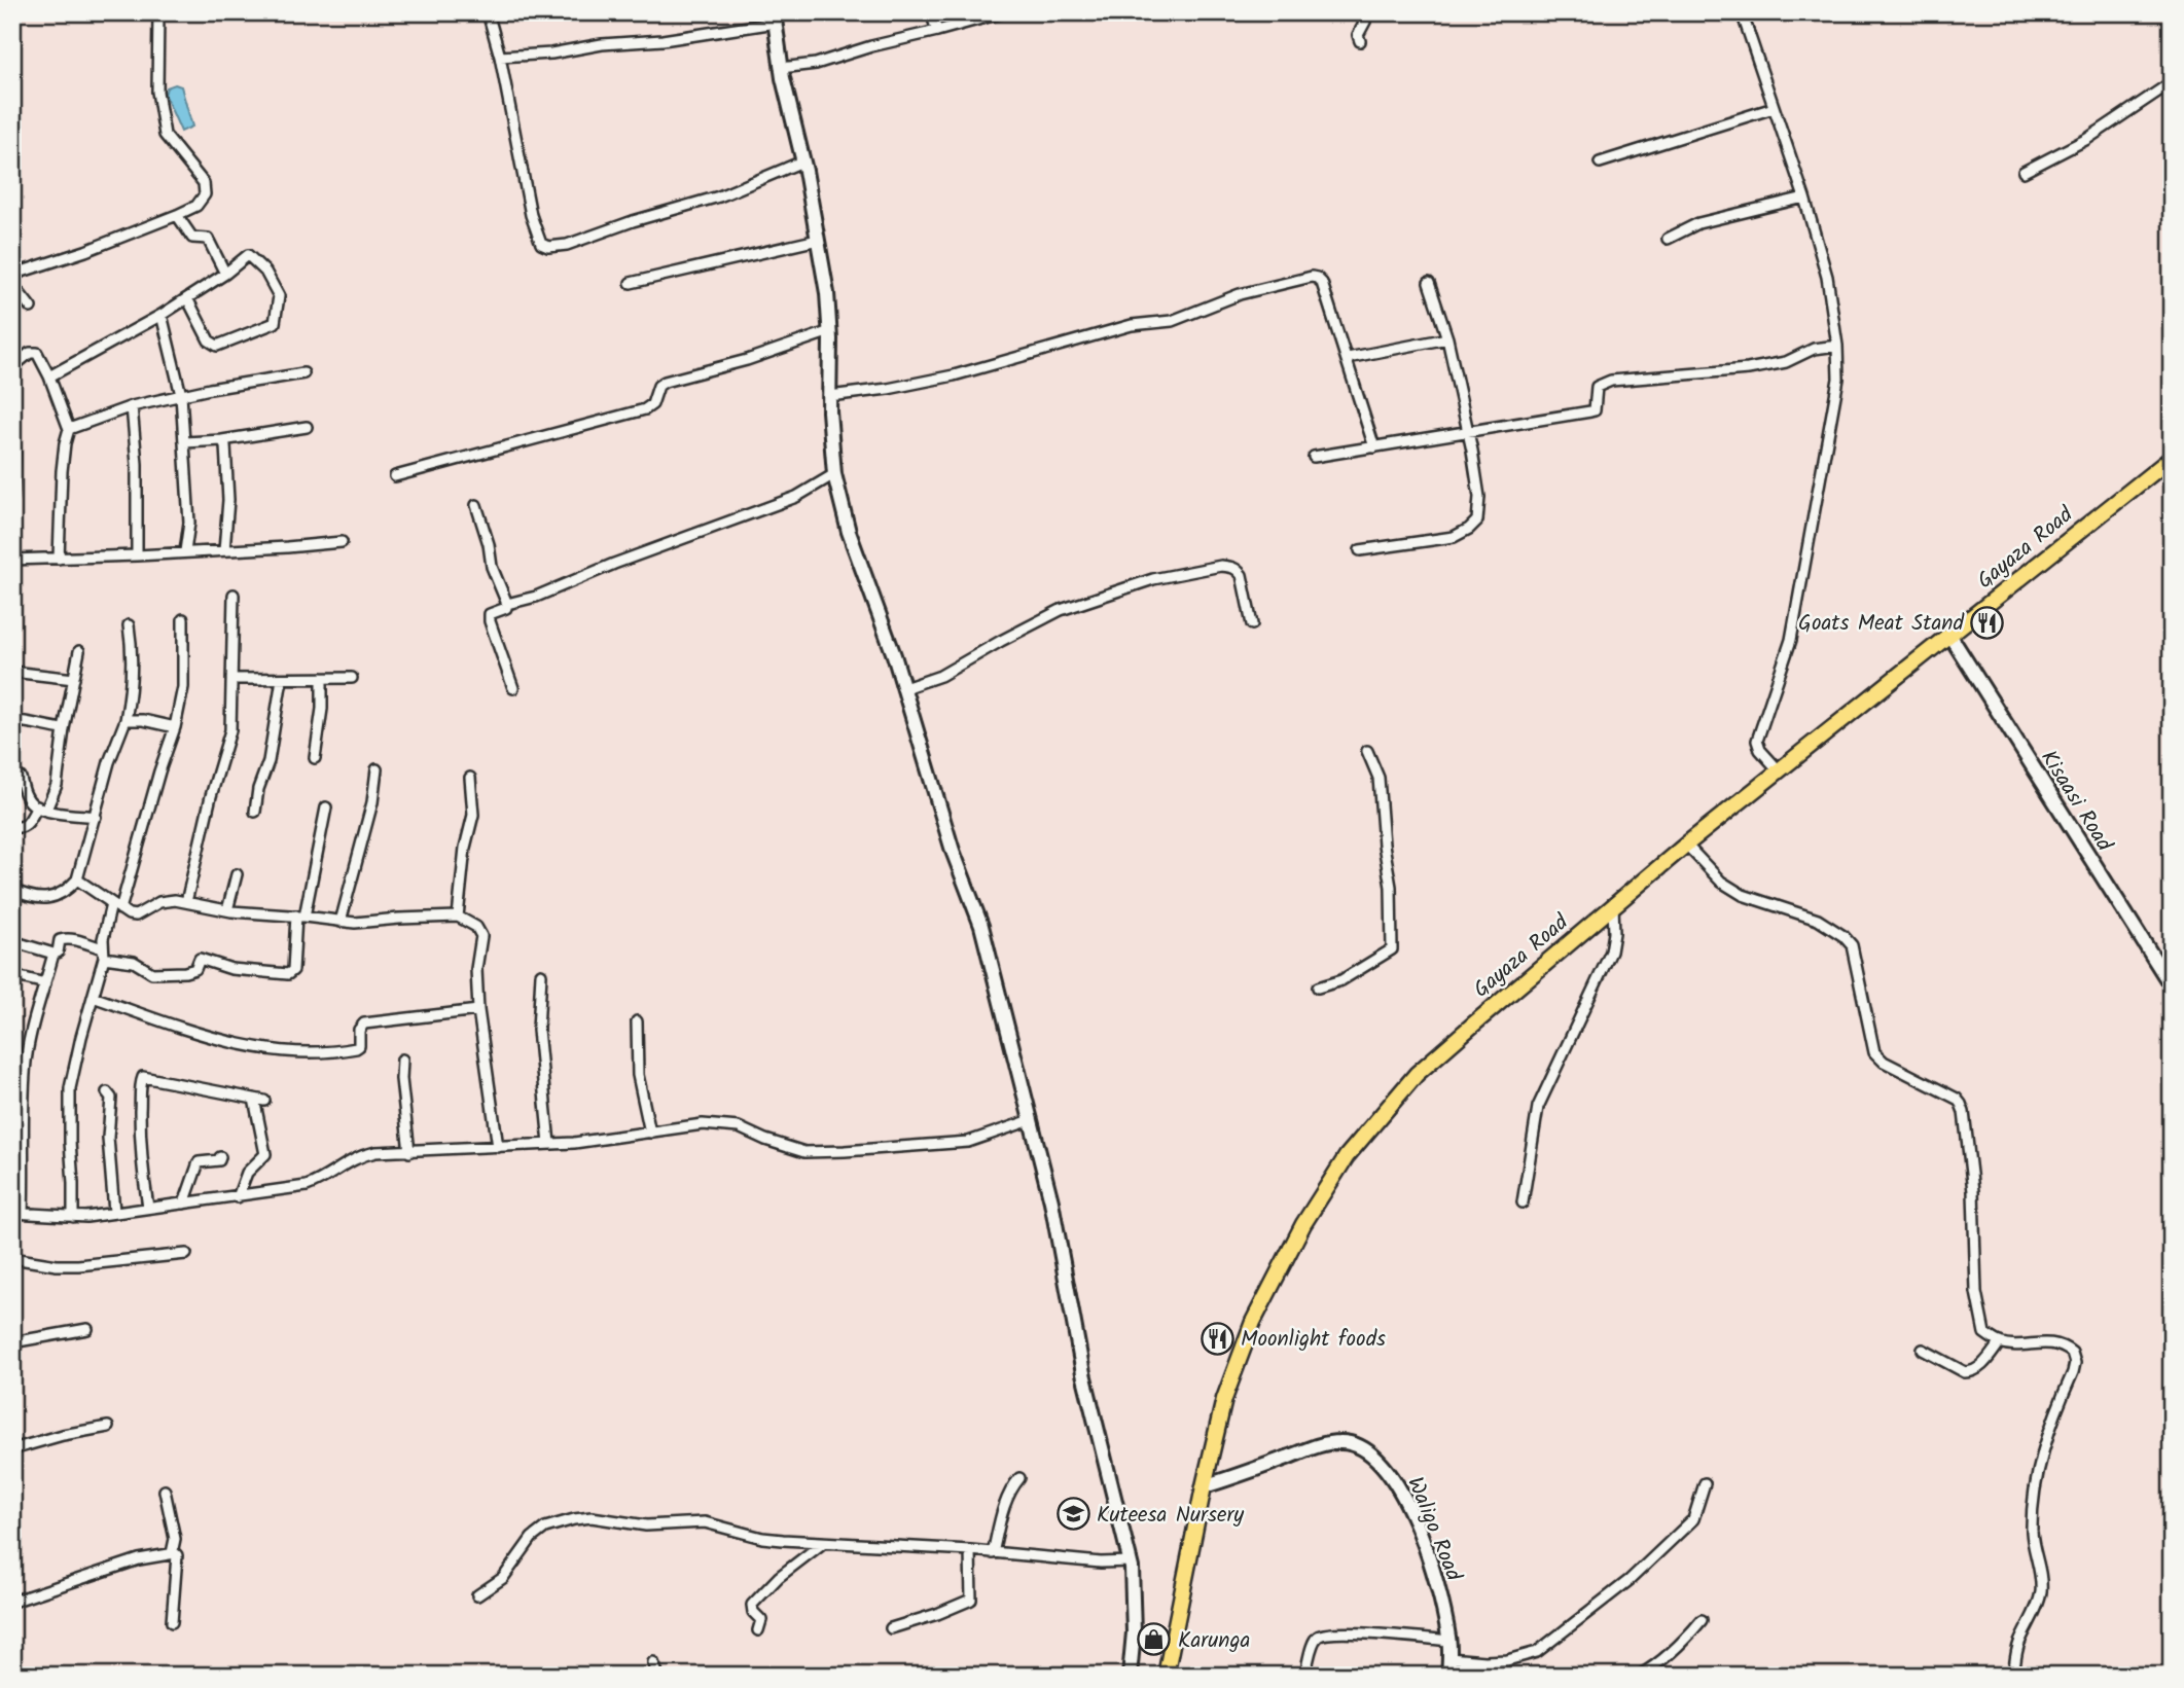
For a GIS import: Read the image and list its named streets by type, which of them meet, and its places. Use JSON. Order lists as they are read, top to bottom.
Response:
{
  "streets": {
    "main road": ["Gayaza Road"],
    "street": ["Kisaasi Road", "Waligo Road"]
  },
  "crossings": [
    ["Gayaza Road", "Kisaasi Road"],
    ["Gayaza Road", "Waligo Road"]
  ],
  "places": {
    "restaurant": ["Goats Meat Stand", "Moonlight foods"],
    "school or university": ["Kuteesa Nursery"],
    "shop": ["Karunga"]
  }
}
